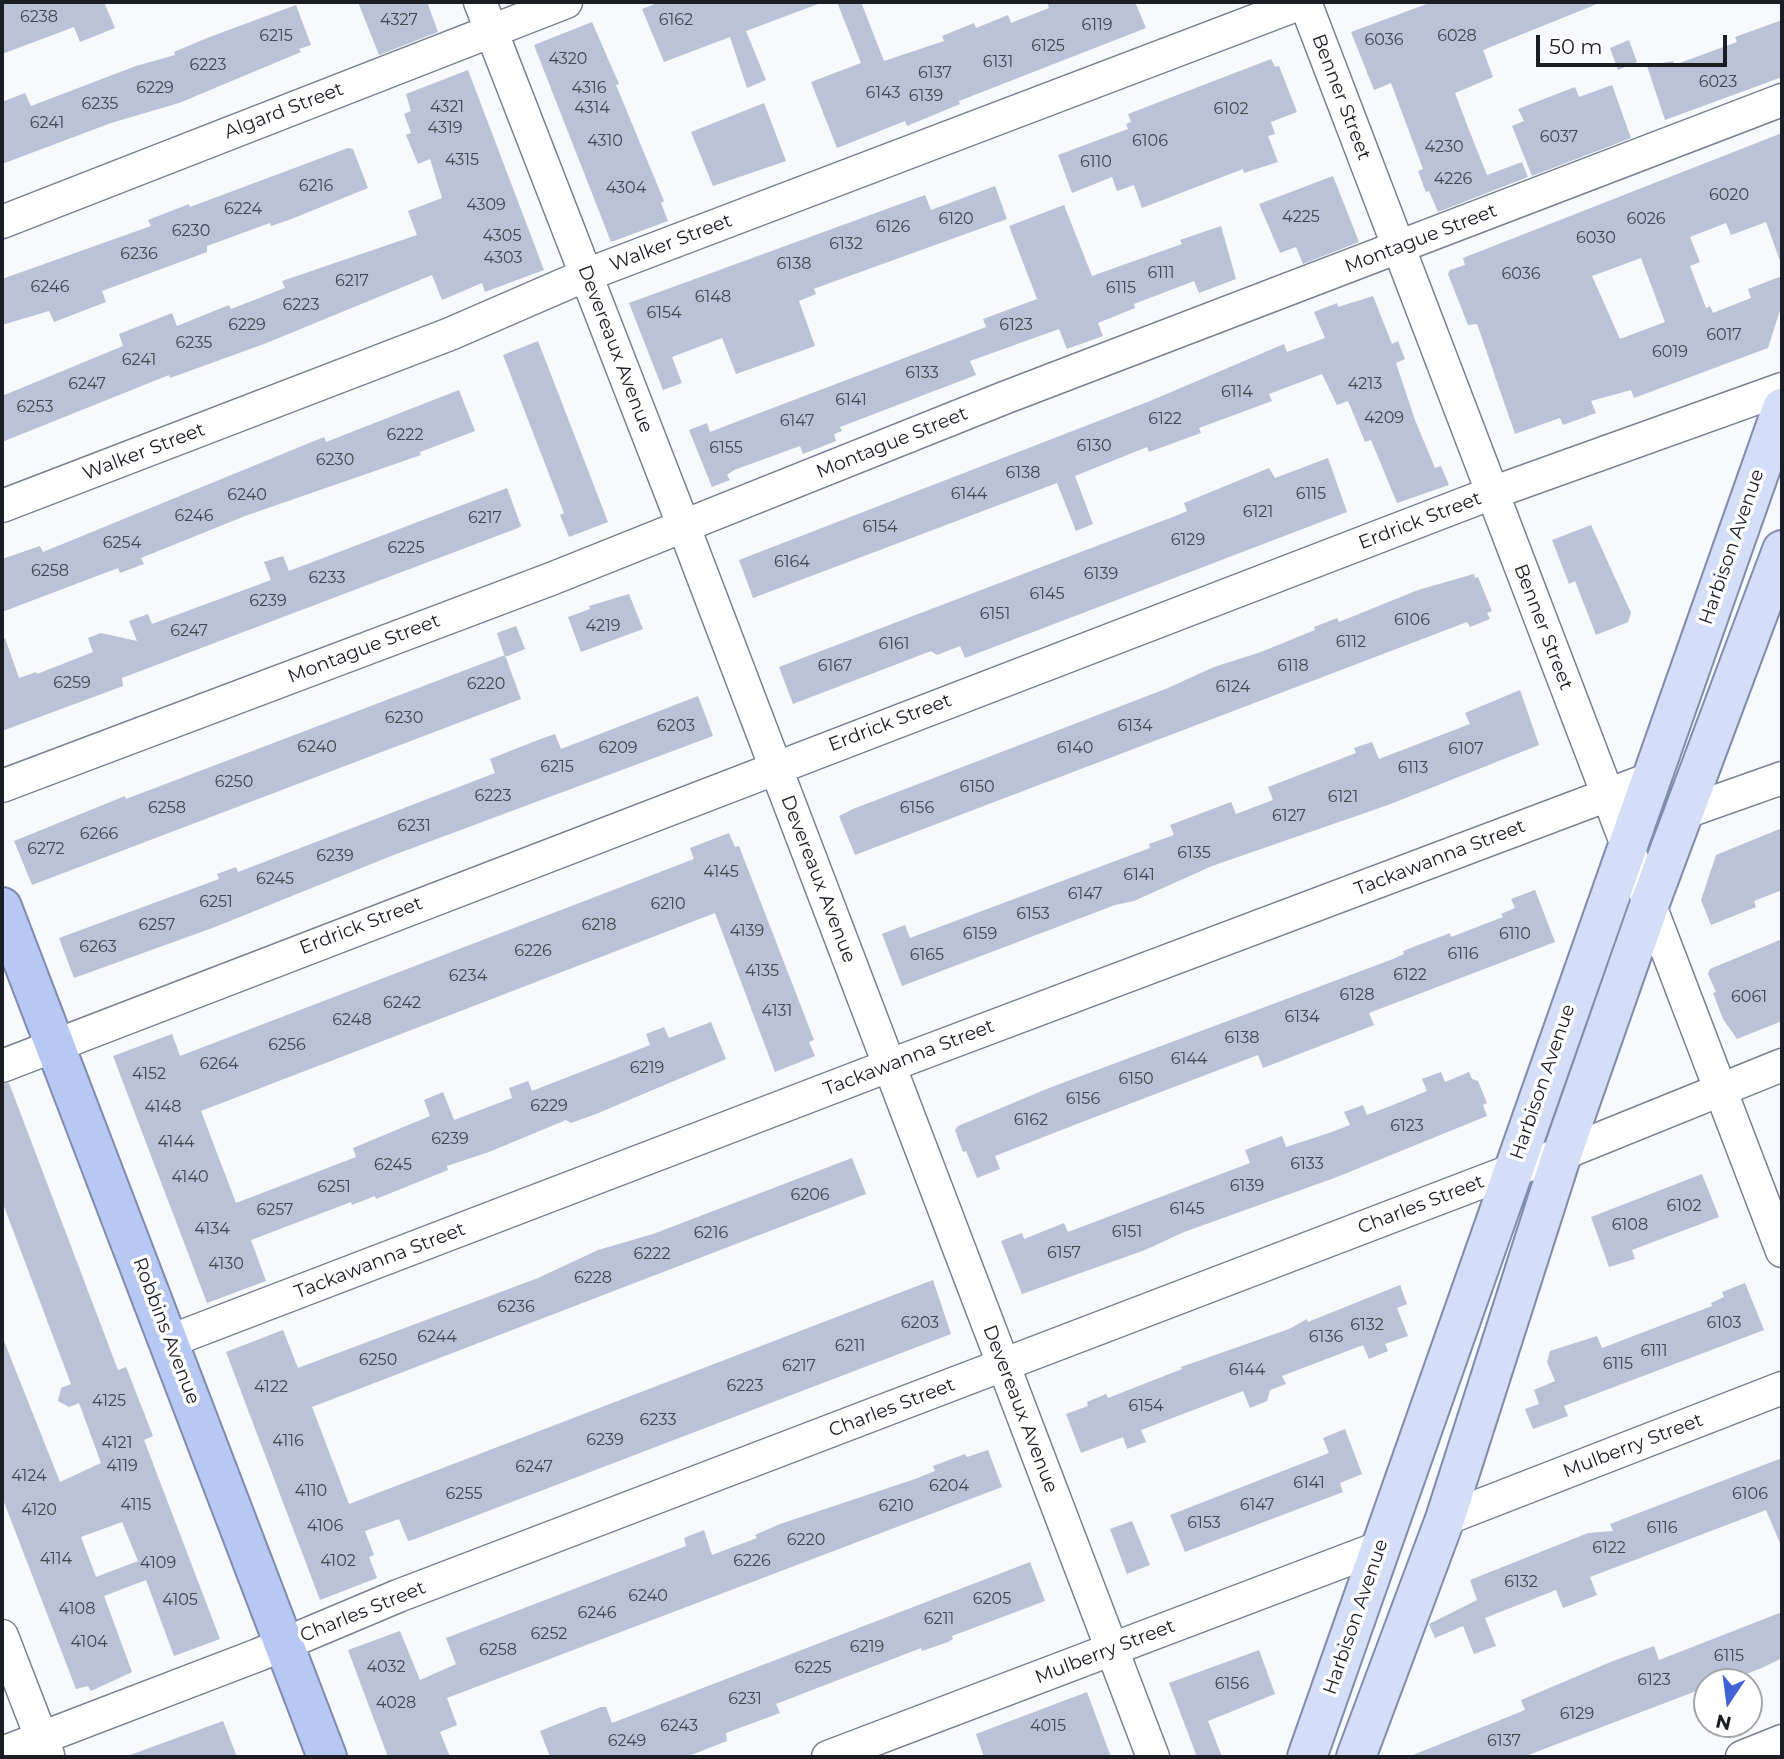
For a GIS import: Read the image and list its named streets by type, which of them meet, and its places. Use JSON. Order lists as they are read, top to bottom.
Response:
{
  "streets": {
    "highway": ["Robbins Avenue"],
    "main road": ["Harbison Avenue"],
    "street": [
      "Benner Street",
      "Algard Street",
      "Montague Street",
      "Walker Street",
      "Devereaux Avenue",
      "Erdrick Street",
      "Tackawanna Street",
      "Charles Street",
      "Mulberry Street"
    ]
  },
  "crossings": [
    ["Benner Street", "Montague Street"],
    ["Benner Street", "Walker Street"],
    ["Benner Street", "Erdrick Street"],
    ["Benner Street", "Harbison Avenue"],
    ["Benner Street", "Tackawanna Street"],
    ["Benner Street", "Charles Street"],
    ["Algard Street", "Devereaux Avenue"],
    ["Montague Street", "Devereaux Avenue"],
    ["Walker Street", "Devereaux Avenue"],
    ["Devereaux Avenue", "Erdrick Street"],
    ["Devereaux Avenue", "Tackawanna Street"],
    ["Devereaux Avenue", "Charles Street"],
    ["Devereaux Avenue", "Mulberry Street"],
    ["Erdrick Street", "Robbins Avenue"],
    ["Harbison Avenue", "Tackawanna Street"],
    ["Harbison Avenue", "Charles Street"],
    ["Harbison Avenue", "Mulberry Street"],
    ["Tackawanna Street", "Robbins Avenue"],
    ["Charles Street", "Robbins Avenue"]
  ],
  "house_numbers": [
    "6238",
    "4327",
    "6162",
    "6119",
    "6215",
    "6028",
    "6036",
    "6125",
    "4320",
    "6131",
    "6223",
    "6137",
    "6023",
    "6229",
    "4316",
    "6143",
    "6139",
    "6235",
    "4321",
    "4314",
    "6102",
    "6241",
    "4319",
    "6037",
    "4310",
    "6106",
    "4230",
    "4315",
    "6110",
    "4226",
    "6216",
    "4304",
    "6020",
    "4309",
    "6224",
    "4225",
    "6120",
    "6026",
    "6126",
    "6230",
    "4305",
    "6030",
    "6132",
    "6236",
    "4303",
    "6138",
    "6111",
    "6036",
    "6217",
    "6246",
    "6115",
    "6148",
    "6223",
    "6154",
    "6229",
    "6123",
    "6017",
    "6235",
    "6019",
    "6241",
    "6133",
    "6247",
    "4213",
    "6114",
    "6141",
    "6253",
    "4209",
    "6122",
    "6147",
    "6222",
    "6130",
    "6155",
    "6230",
    "6138",
    "6144",
    "6115",
    "6240",
    "6121",
    "6246",
    "6217",
    "6154",
    "6129",
    "6254",
    "6225",
    "6164",
    "6258",
    "6139",
    "6233",
    "6145",
    "6239",
    "6151",
    "6106",
    "4219",
    "6247",
    "6112",
    "6161",
    "6167",
    "6118",
    "6259",
    "6220",
    "6124",
    "6230",
    "6203",
    "6134",
    "6240",
    "6209",
    "6140",
    "6107",
    "6215",
    "6113",
    "6250",
    "6150",
    "6223",
    "6121",
    "6258",
    "6156",
    "6127",
    "6231",
    "6266",
    "6272",
    "6135",
    "6239",
    "4145",
    "6141",
    "6245",
    "6147",
    "6251",
    "6210",
    "6153",
    "6257",
    "6218",
    "4139",
    "6159",
    "6110",
    "6263",
    "6226",
    "6116",
    "6165",
    "4135",
    "6122",
    "6234",
    "6128",
    "6061",
    "6242",
    "4131",
    "6134",
    "6248",
    "6138",
    "6256",
    "6144",
    "6264",
    "6219",
    "4152",
    "6150",
    "6156",
    "6229",
    "4148",
    "6162",
    "6123",
    "6239",
    "4144",
    "6133",
    "6245",
    "4140",
    "6139",
    "6251",
    "6206",
    "6102",
    "6145",
    "6257",
    "6108",
    "4134",
    "6151",
    "6216",
    "6157",
    "6222",
    "4130",
    "6228",
    "6236",
    "6203",
    "6103",
    "6132",
    "6244",
    "6136",
    "6211",
    "6111",
    "6250",
    "6115",
    "6217",
    "6144",
    "6223",
    "4122",
    "4125",
    "6154",
    "6233",
    "6239",
    "4116",
    "4121",
    "4119",
    "6247",
    "4124",
    "6141",
    "6204",
    "4110",
    "6255",
    "6106",
    "4115",
    "6147",
    "6210",
    "4120",
    "6153",
    "4106",
    "6116",
    "6220",
    "6122",
    "4114",
    "4102",
    "6226",
    "4109",
    "6132",
    "6240",
    "6205",
    "4105",
    "4108",
    "6246",
    "6211",
    "6252",
    "4104",
    "6219",
    "6258",
    "6115",
    "4032",
    "6225",
    "6123",
    "6156",
    "6231",
    "4028",
    "6129",
    "6243",
    "4015",
    "6249",
    "6137"
  ],
  "scale_bar": "50 m",
  "north": "bottom"
}
